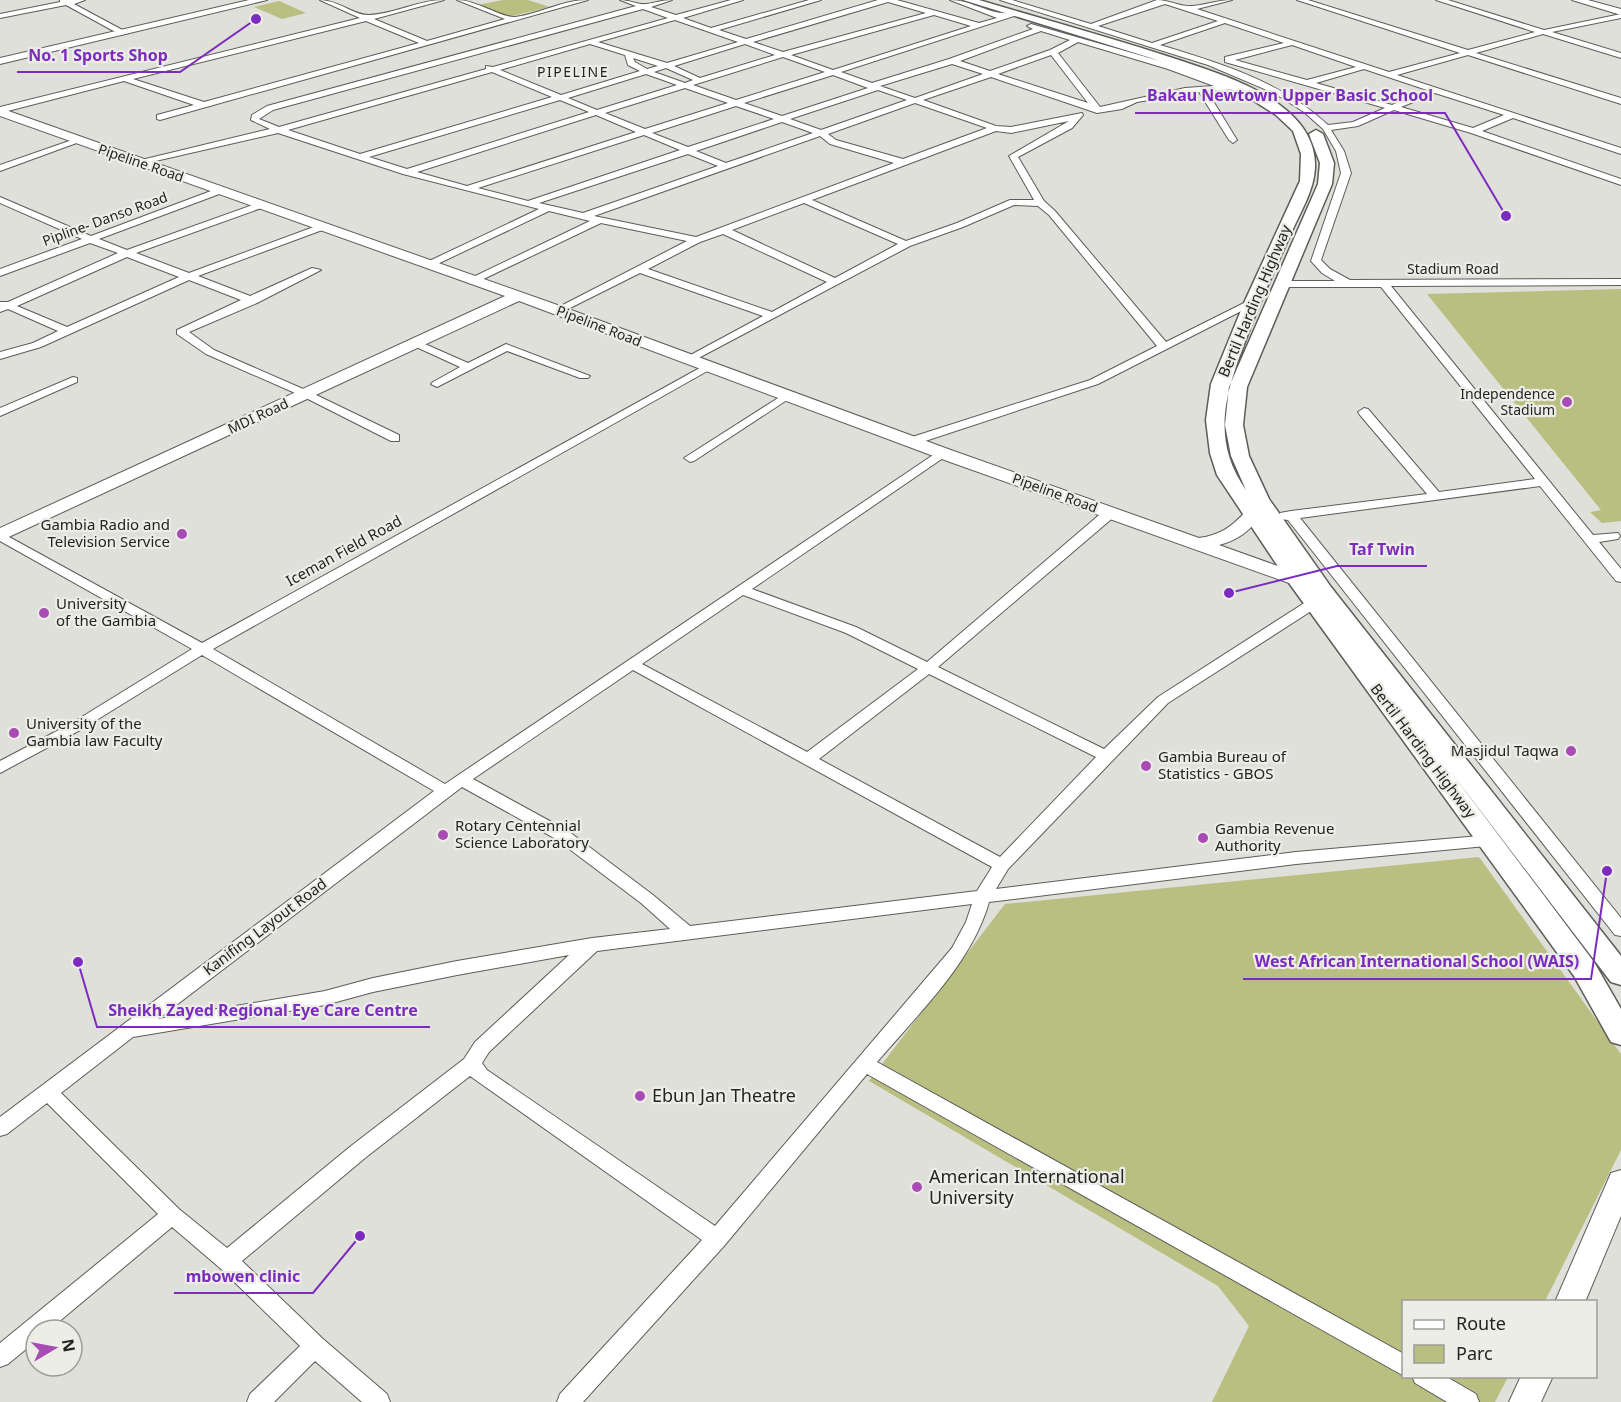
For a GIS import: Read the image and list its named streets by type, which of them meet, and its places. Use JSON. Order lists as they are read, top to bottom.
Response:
{
  "streets": {
    "main road": ["Bertil Harding Highway"],
    "street": [
      "Pipeline Road",
      "Pipline- Danso Road",
      "Stadium Road",
      "MDI Road",
      "Iceman Field Road",
      "Kanifing Layout Road"
    ]
  },
  "crossings": [
    ["Pipeline Road", "Pipline- Danso Road"],
    ["Pipeline Road", "Bertil Harding Highway"],
    ["Pipeline Road", "MDI Road"],
    ["Pipeline Road", "Iceman Field Road"],
    ["Pipeline Road", "Kanifing Layout Road"],
    ["Stadium Road", "Bertil Harding Highway"]
  ],
  "districts": ["PIPELINE"],
  "places": [
    "No. 1 Sports Shop",
    "Bakau Newtown Upper Basic School",
    "Independence Stadium",
    "Gambia Radio and Television Service",
    "Taf Twin",
    "University of the Gambia",
    "University of the Gambia law Faculty",
    "Masjidul Taqwa",
    "Gambia Bureau of Statistics - GBOS",
    "Rotary Centennial Science Laboratory",
    "Gambia Revenue Authority",
    "West African International School (WAIS)",
    "Sheikh Zayed Regional Eye Care Centre",
    "Ebun Jan Theatre",
    "American International University",
    "mbowen clinic"
  ],
  "legend": ["Route", "Parc"],
  "north": "right"
}
